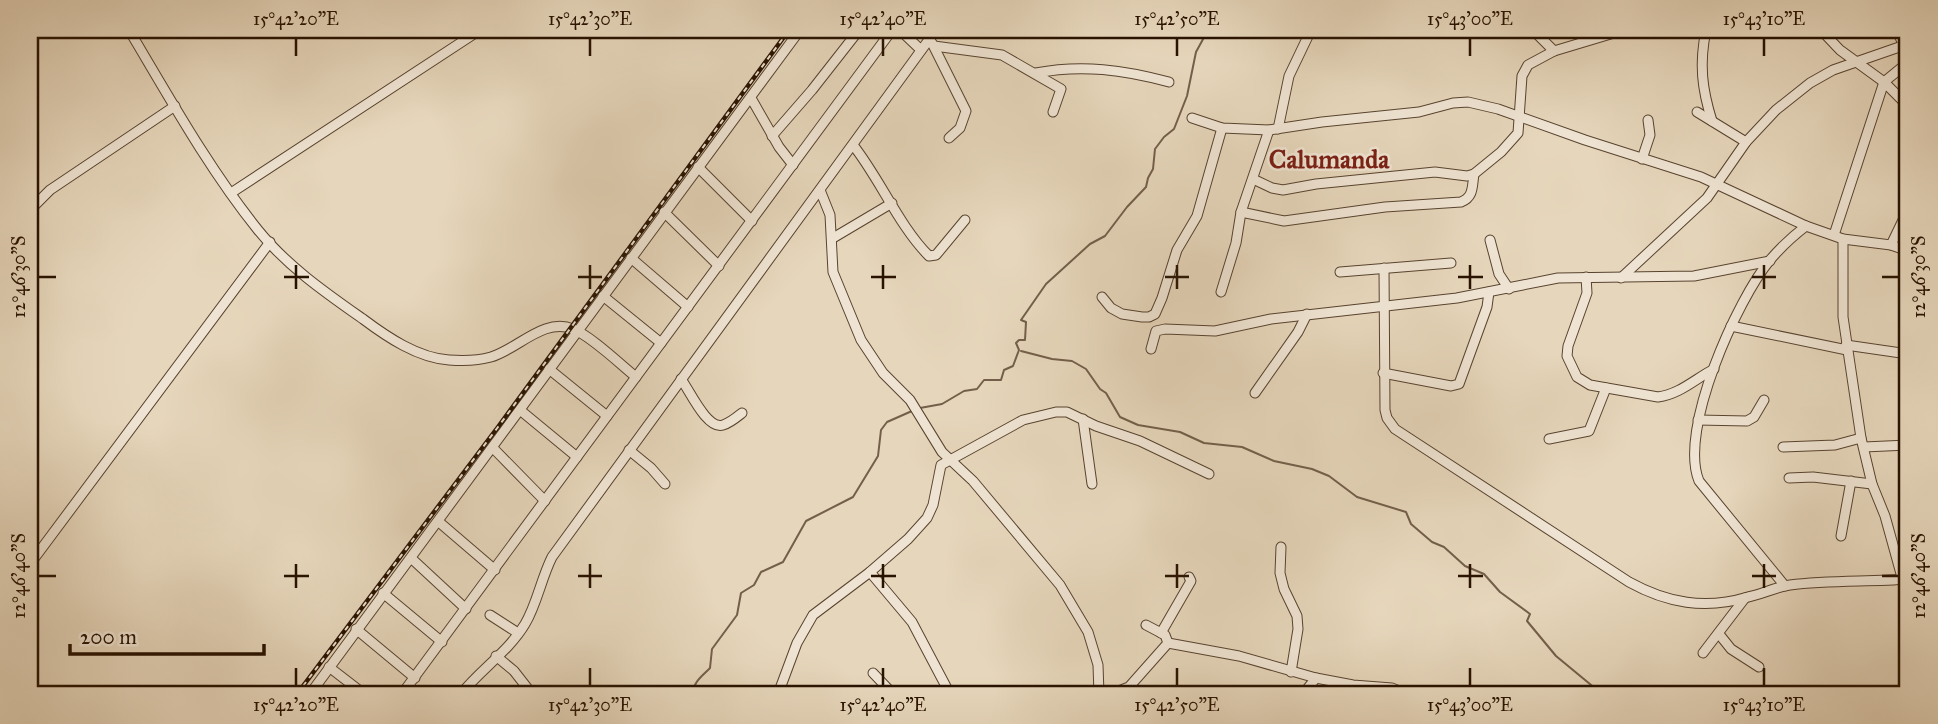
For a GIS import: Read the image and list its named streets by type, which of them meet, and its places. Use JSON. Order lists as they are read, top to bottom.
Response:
{
  "districts": ["Calumanda"],
  "scale_bar": "200 m",
  "coordinates": [
    "15°42'20\"E",
    "15°42'30\"E",
    "15°42'40\"E",
    "15°42'50\"E",
    "15°43'00\"E",
    "15°43'10\"E",
    "12°46'30\"S",
    "12°46'40\"S"
  ]
}
